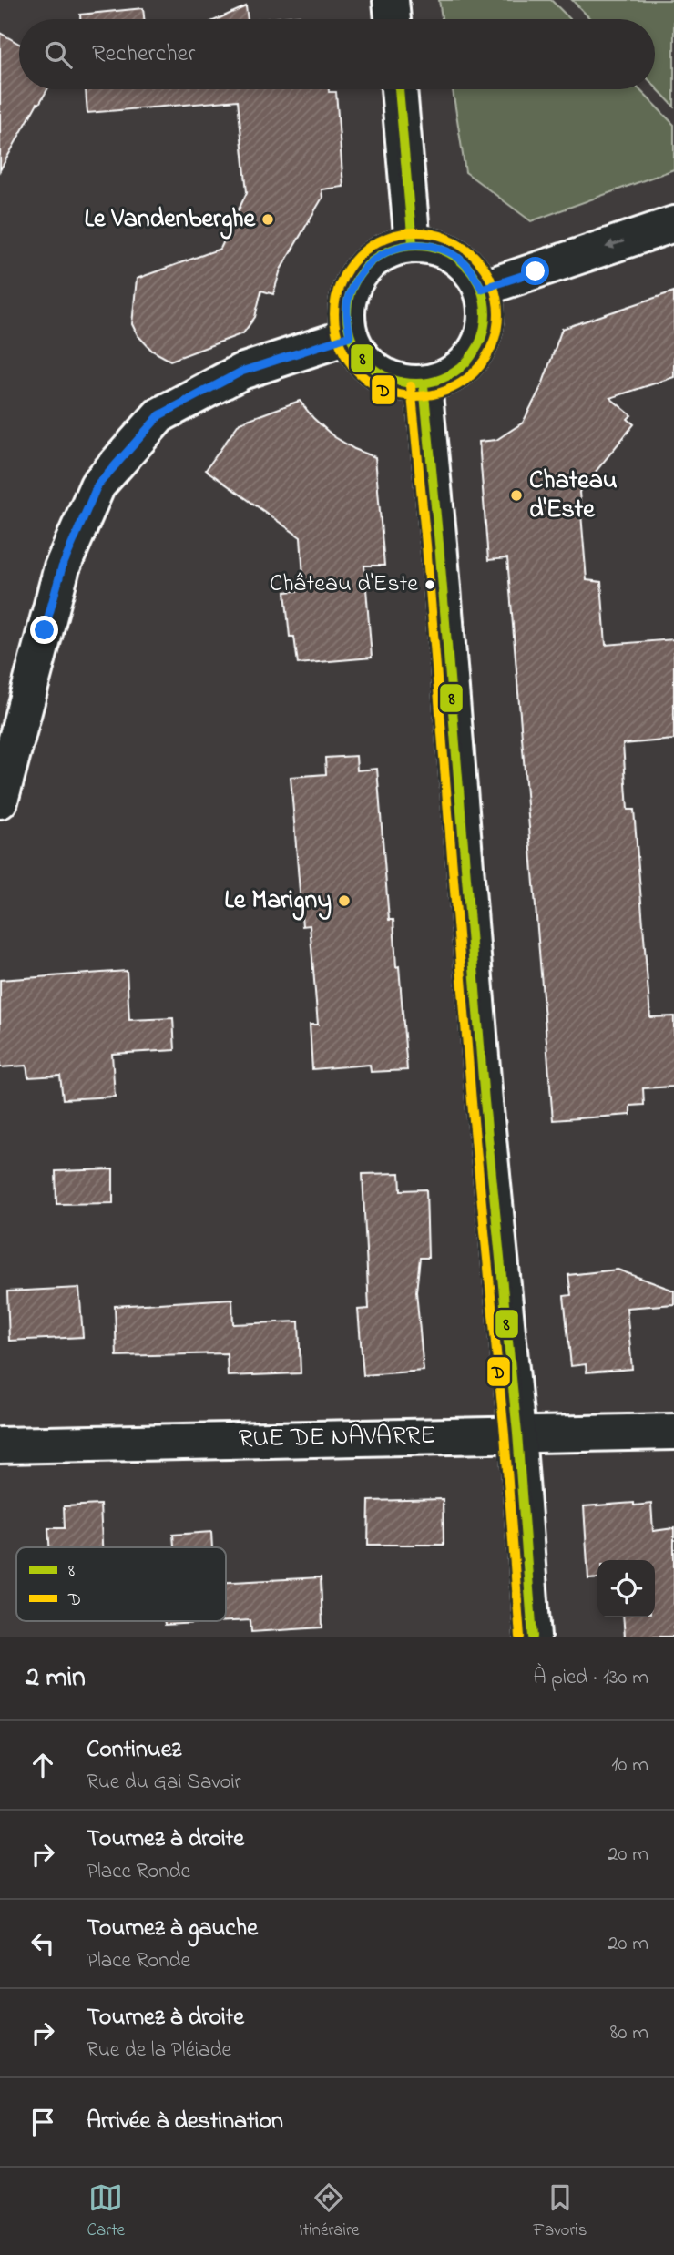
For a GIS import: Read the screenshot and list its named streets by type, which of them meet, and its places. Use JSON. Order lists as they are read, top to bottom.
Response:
{
  "streets": {
    "street": ["RUE DE NAVARRE"]
  },
  "places": [
    "Le Vandenberghe",
    "Chateau d'Este",
    "Château d'Este",
    "Le Marigny"
  ],
  "lines": ["transit line 8", "transit line D"],
  "legend": ["8", "D"],
  "page": {
    "search": "Rechercher",
    "heading": ["2 min", "À pied · 130 m"],
    "list": [
      ["Continuez", "Rue du Gai Savoir", "10 m"],
      ["Tournez à droite", "Place Ronde", "20 m"],
      ["Tournez à gauche", "Place Ronde", "20 m"],
      ["Tournez à droite", "Rue de la Pléiade", "80 m"],
      "Arrivée à destination"
    ],
    "nav": ["Carte", "Itinéraire", "Favoris"]
  }
}
